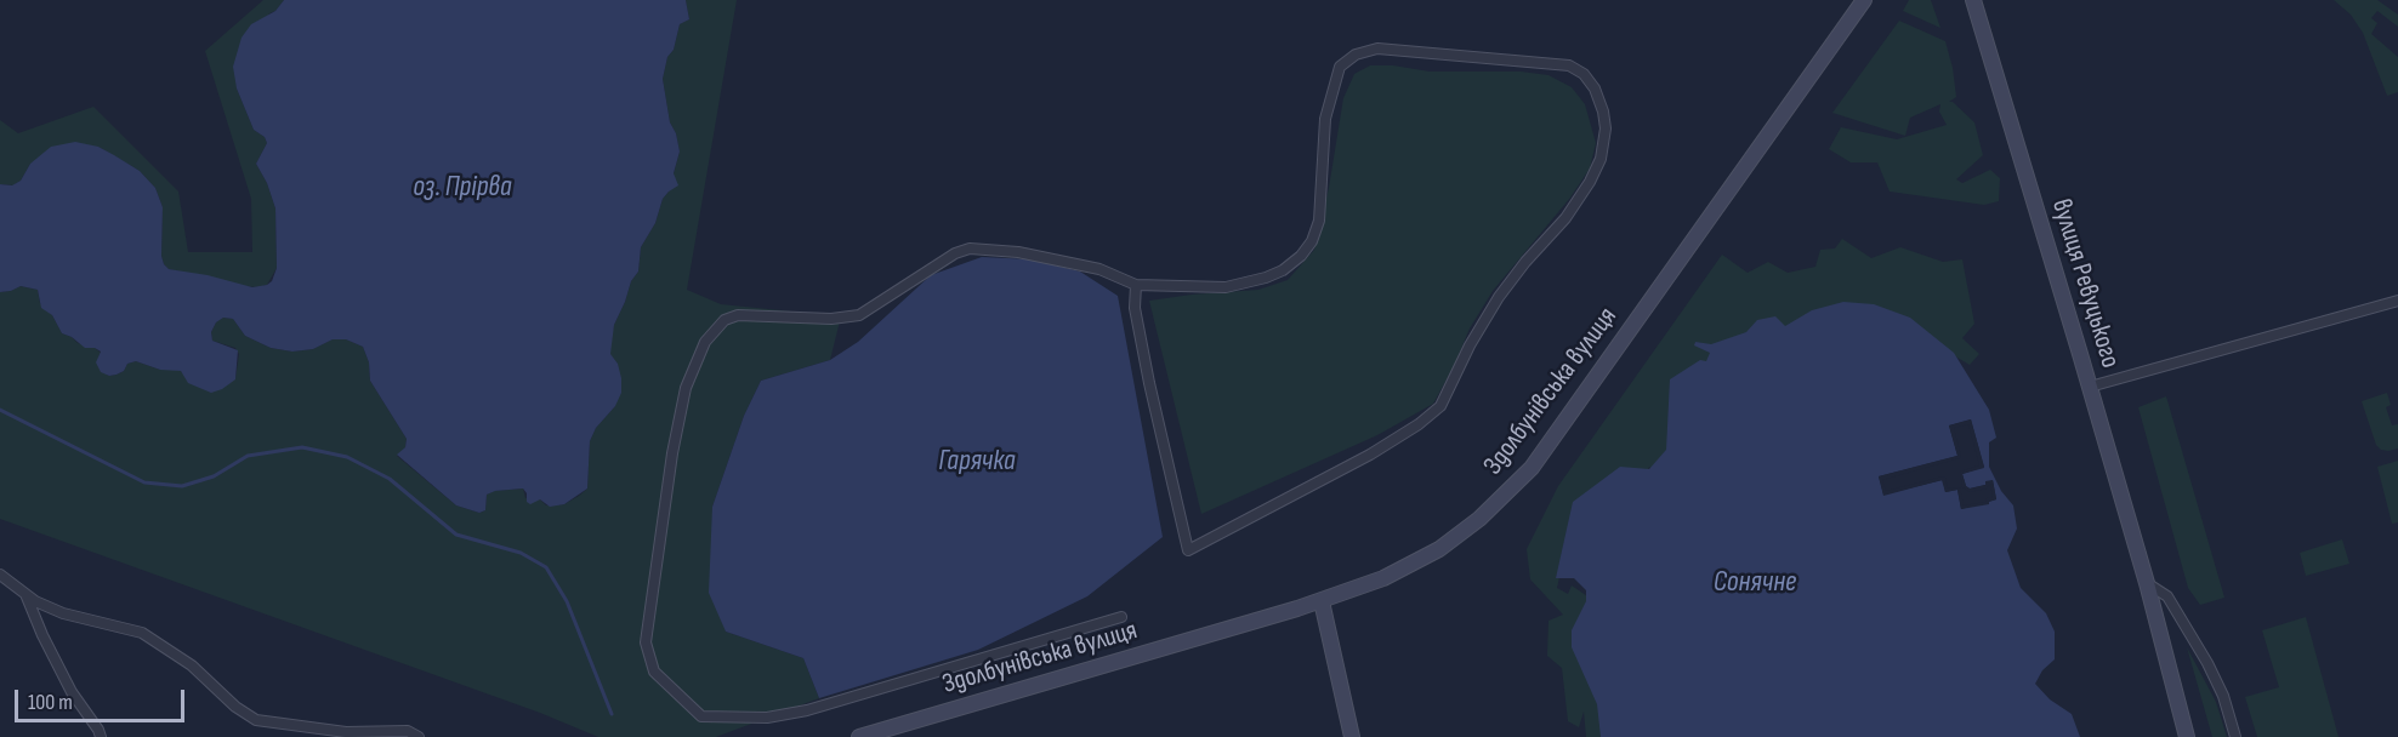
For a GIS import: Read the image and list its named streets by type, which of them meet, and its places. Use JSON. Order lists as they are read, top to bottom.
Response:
{
  "streets": {
    "street": ["вулиця Ревуцького", "Здолбунівська вулиця"]
  },
  "water": ["оз. Прірва", "Гарячка", "Сонячне"],
  "scale_bar": "100 m"
}
